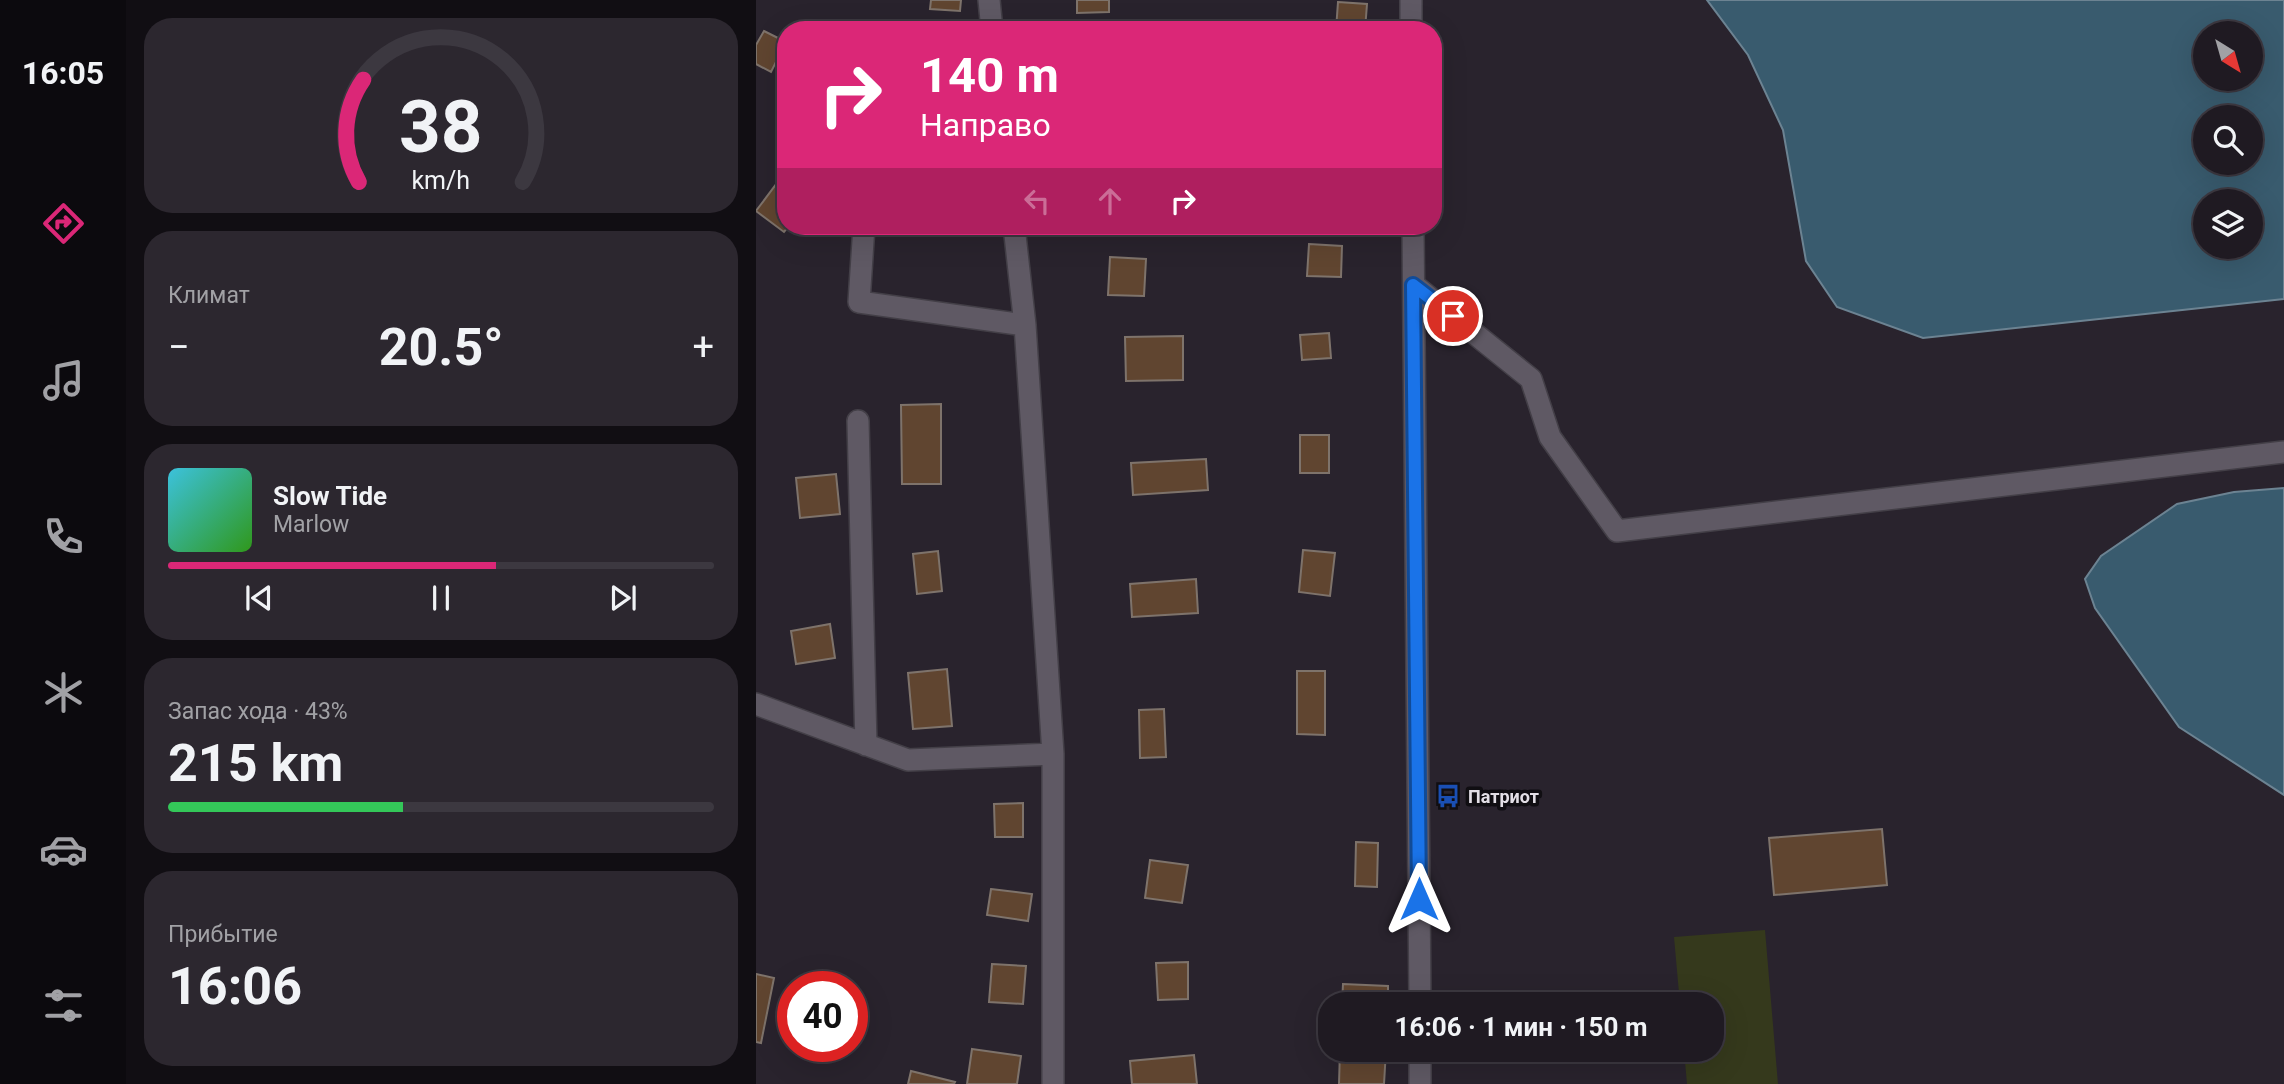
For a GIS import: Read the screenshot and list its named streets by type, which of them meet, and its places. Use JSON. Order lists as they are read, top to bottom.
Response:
{
  "places": {
    "bus stop": ["Патриот"]
  },
  "north": "bottom right",
  "page": {
    "tabs": "16:05",
    "turn": ["140 m", "Направо"],
    "tile": [
      "Климат",
      ["Запас хода · 43%", "215 km"],
      ["Прибытие", "16:06"]
    ],
    "heat": ["−", "20.5°", "+"],
    "song": ["Slow Tide", "Marlow"],
    "limit": "40",
    "trip": "16:06 · 1 мин · 150 m",
    "gauge": ["38", "km/h"]
  }
}
